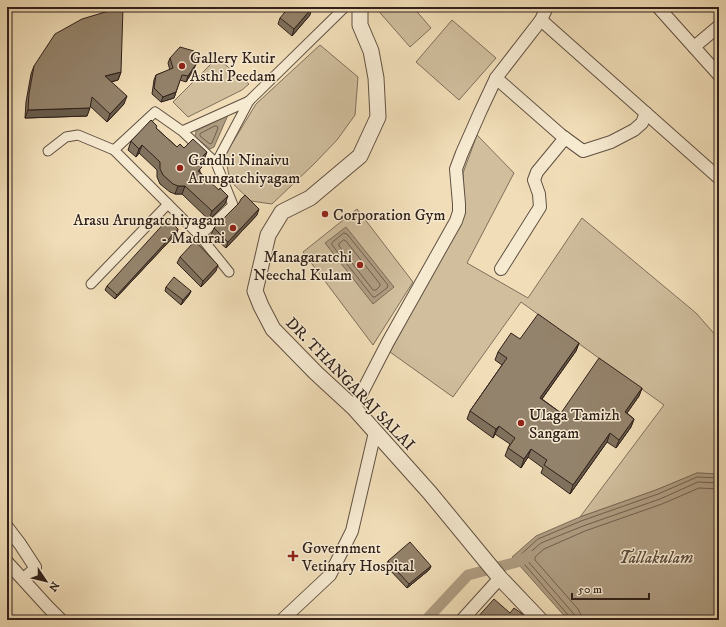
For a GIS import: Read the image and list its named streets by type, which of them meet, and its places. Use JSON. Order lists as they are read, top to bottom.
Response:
{
  "streets": {
    "street": ["DR. THANGARAJ SALAI"]
  },
  "water": ["Tallakulam"],
  "places": {
    "other": [
      "Gallery Kutir Asthi Peedam",
      "Gandhi Ninaivu Arungatchiyagam",
      "Corporation Gym",
      "Arasu Arungatchiyagam - Madurai",
      "Managaratchi Neechal Kulam",
      "Ulaga Tamizh Sangam"
    ],
    "health": ["Government Vetinary Hospital"]
  },
  "scale_bar": "50 m",
  "north": "bottom right"
}
